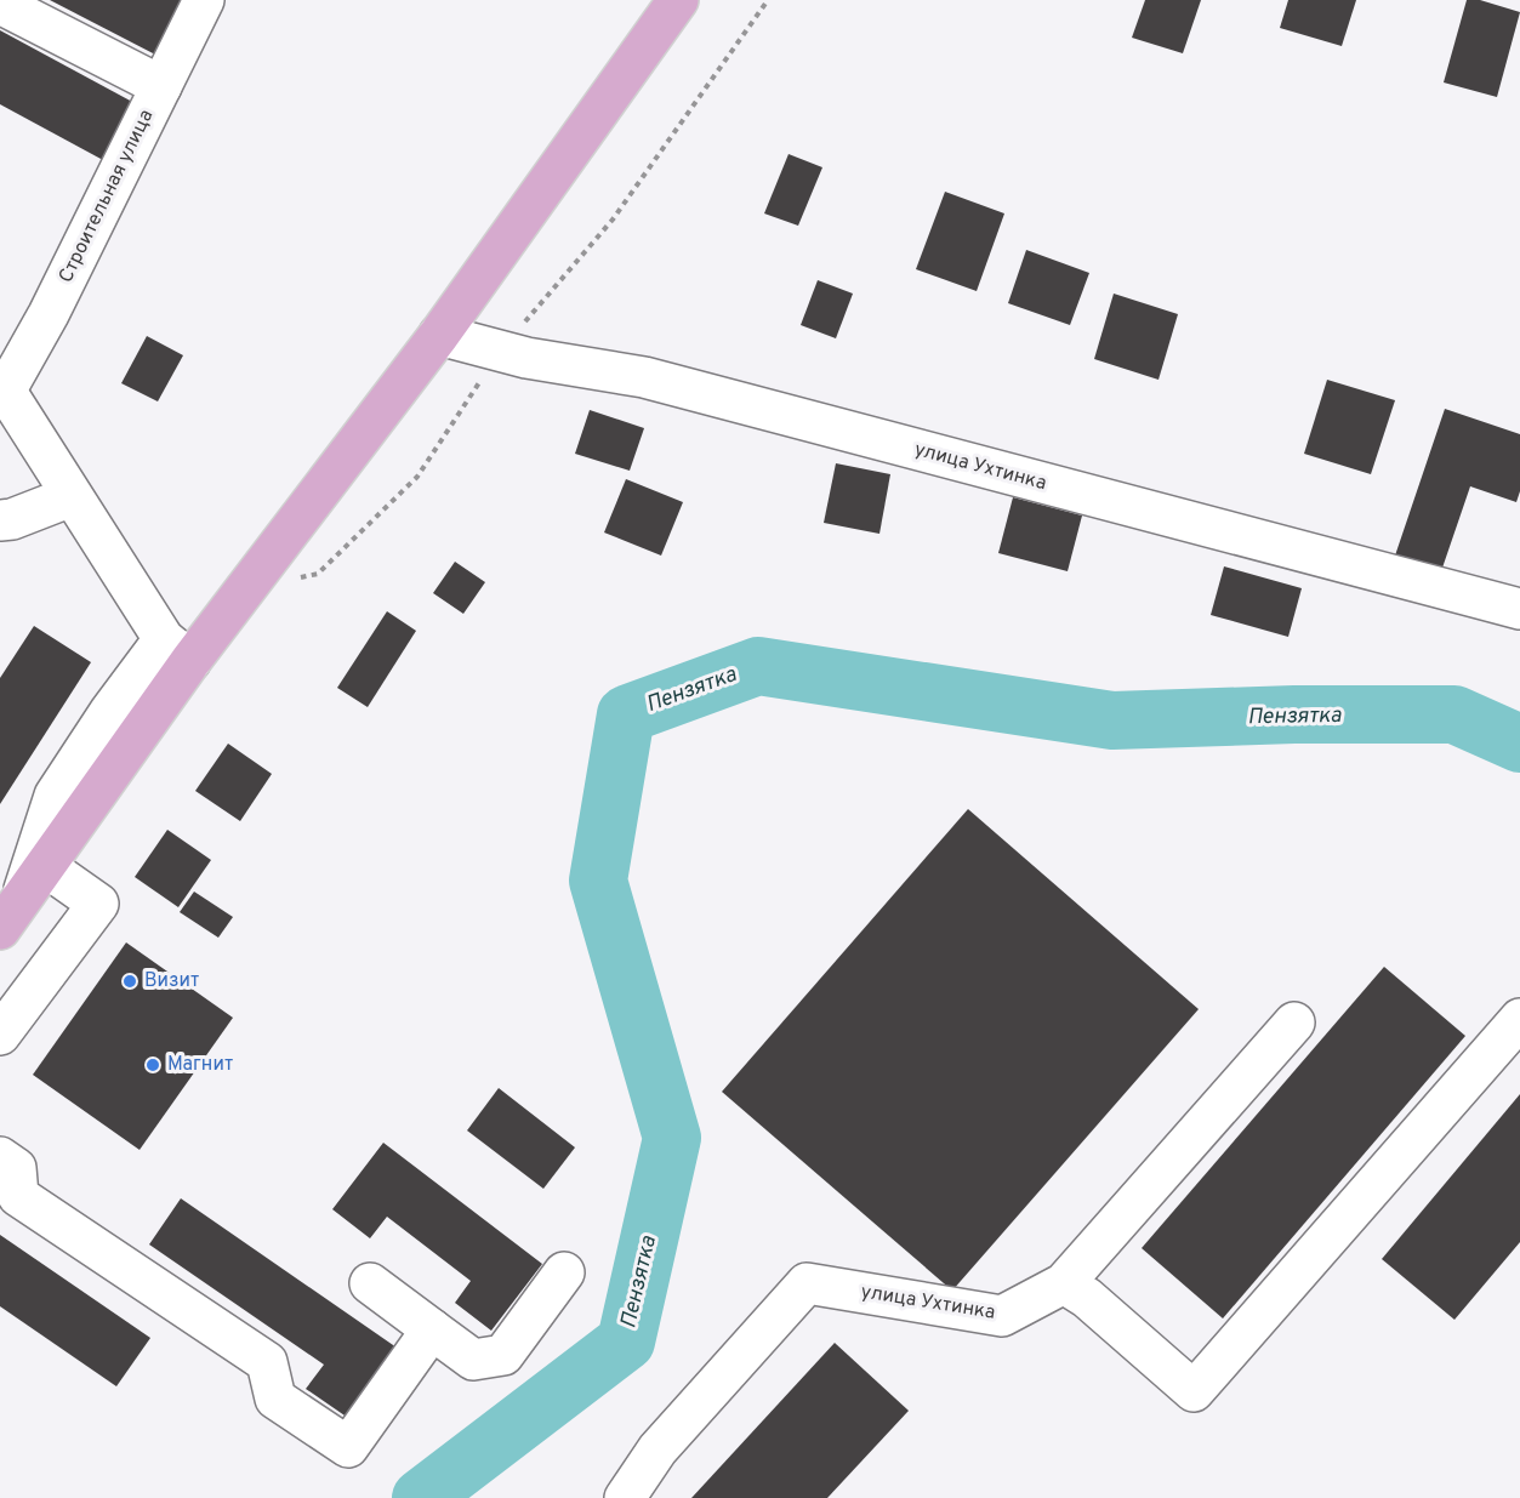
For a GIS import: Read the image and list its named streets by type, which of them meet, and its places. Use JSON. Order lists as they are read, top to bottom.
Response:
{
  "streets": {
    "street": ["Строительная улица", "улица Ухтинка"]
  },
  "water": ["Пензятка"],
  "places": ["Визит", "Магнит"]
}
